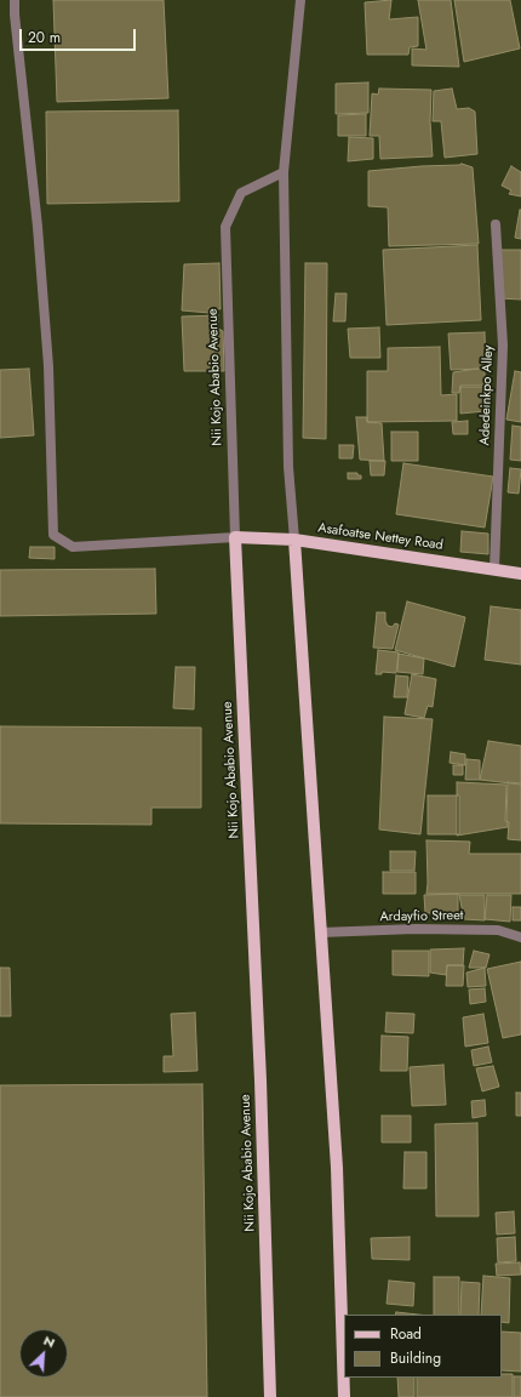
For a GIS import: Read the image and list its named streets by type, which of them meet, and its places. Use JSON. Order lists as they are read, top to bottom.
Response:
{
  "streets": {
    "main road": ["Nii Kojo Ababio Avenue", "Asafoatse Nettey Road"],
    "street": ["Adedeinkpo Alley", "Ardayfio Street"]
  },
  "crossings": [
    ["Nii Kojo Ababio Avenue", "Asafoatse Nettey Road"],
    ["Adedeinkpo Alley", "Asafoatse Nettey Road"]
  ],
  "legend": ["Road", "Building"],
  "scale_bar": "20 m",
  "north": "top right"
}
